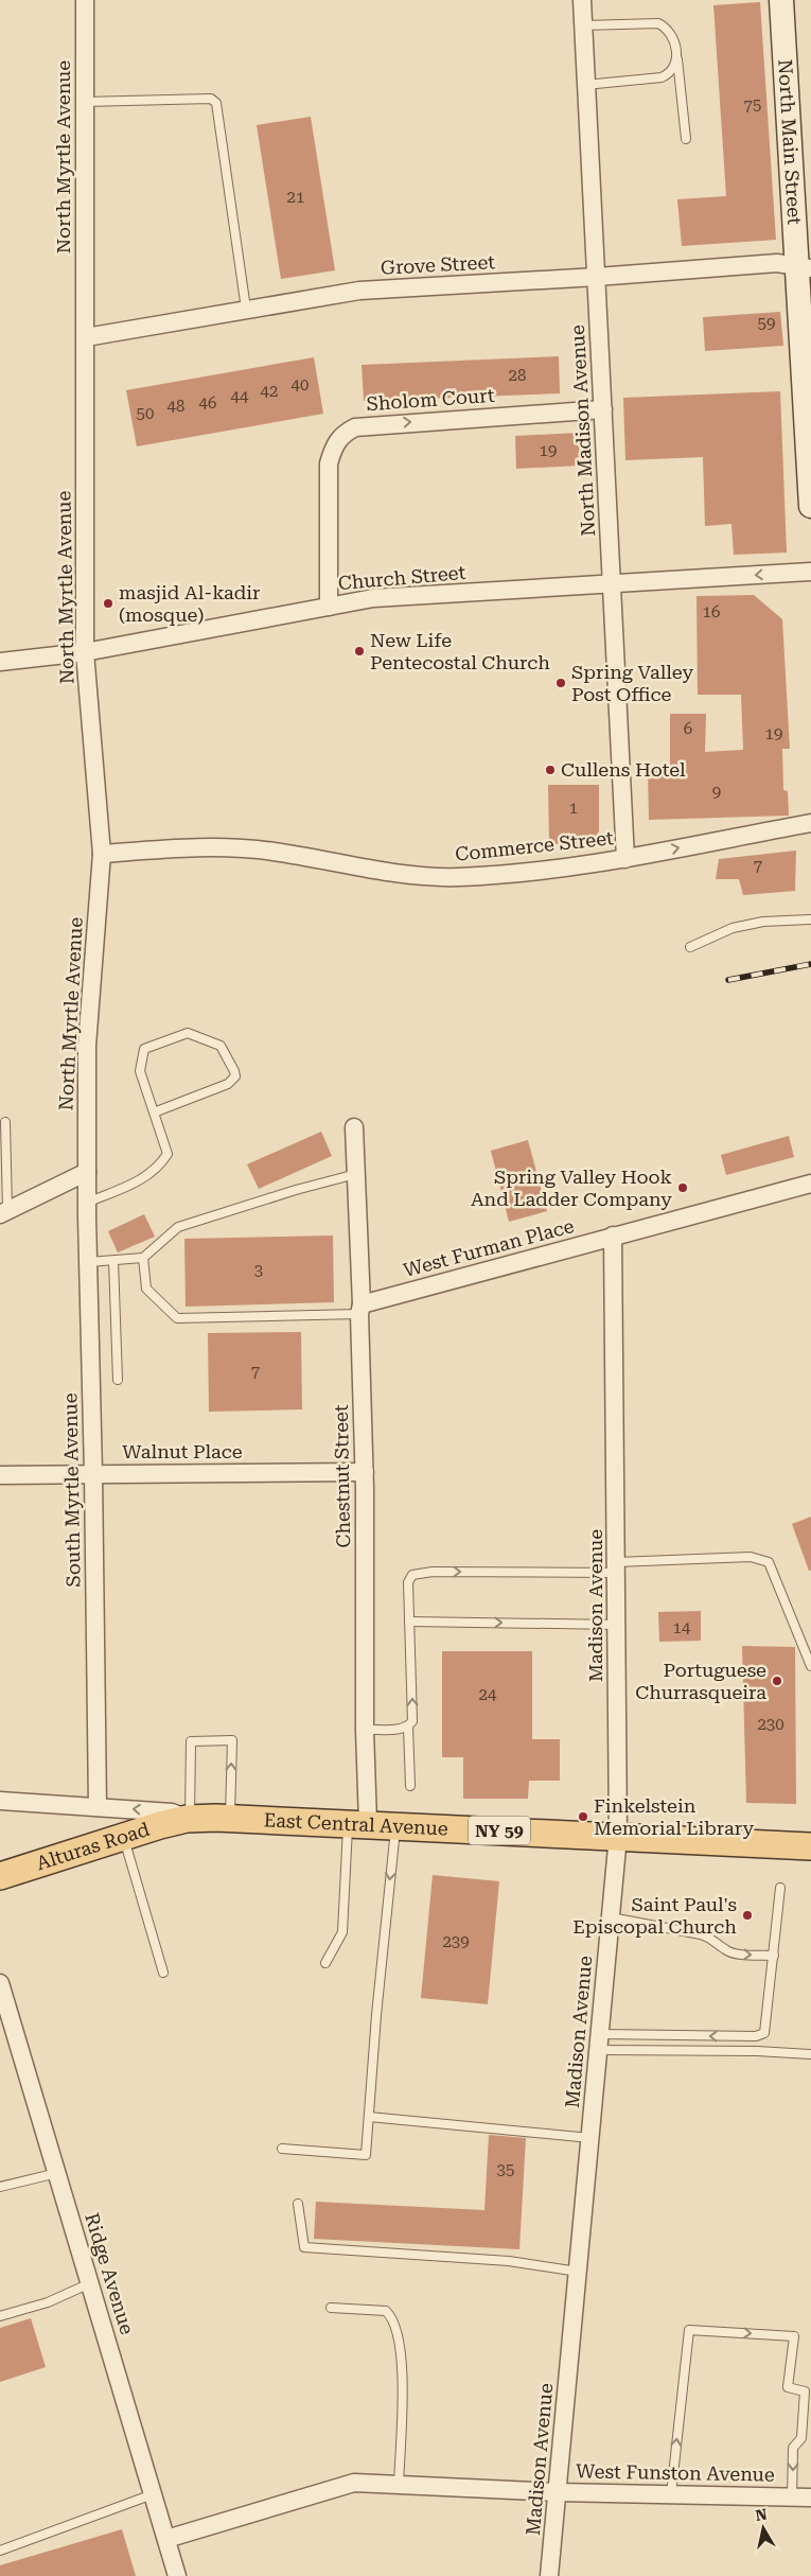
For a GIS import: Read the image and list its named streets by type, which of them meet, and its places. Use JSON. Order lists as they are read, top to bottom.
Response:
{
  "streets": {
    "main road": [
      "North Main Street",
      "East Central Avenue",
      "NY 59",
      "Alturas Road"
    ],
    "street": [
      "North Myrtle Avenue",
      "Grove Street",
      "Sholom Court",
      "North Madison Avenue",
      "Church Street",
      "Commerce Street",
      "West Furman Place",
      "Walnut Place",
      "Chestnut Street",
      "South Myrtle Avenue",
      "Madison Avenue",
      "Ridge Avenue",
      "West Funston Avenue"
    ]
  },
  "crossings": [
    ["North Main Street", "Grove Street"],
    ["North Myrtle Avenue", "Grove Street"],
    ["North Myrtle Avenue", "Church Street"],
    ["North Myrtle Avenue", "Commerce Street"],
    ["North Myrtle Avenue", "South Myrtle Avenue"],
    ["Grove Street", "North Madison Avenue"],
    ["Sholom Court", "North Madison Avenue"],
    ["Sholom Court", "Church Street"],
    ["North Madison Avenue", "Church Street"],
    ["North Madison Avenue", "Commerce Street"],
    ["West Furman Place", "Chestnut Street"],
    ["West Furman Place", "Madison Avenue"],
    ["Walnut Place", "Chestnut Street"],
    ["Walnut Place", "South Myrtle Avenue"],
    ["Chestnut Street", "East Central Avenue"],
    ["Madison Avenue", "East Central Avenue"],
    ["Madison Avenue", "West Funston Avenue"],
    ["East Central Avenue", "Alturas Road"],
    ["Ridge Avenue", "West Funston Avenue"]
  ],
  "places": [
    "masjid Al-kadir (mosque)",
    "New Life Pentecostal Church",
    "Spring Valley Post Office",
    "Cullens Hotel",
    "Spring Valley Hook And Ladder Company",
    "Portuguese Churrasqueira",
    "Finkelstein Memorial Library",
    "Saint Paul's Episcopal Church"
  ],
  "house_numbers": [
    "75",
    "21",
    "59",
    "28",
    "40",
    "42",
    "44",
    "46",
    "48",
    "50",
    "19",
    "16",
    "6",
    "19",
    "9",
    "1",
    "7",
    "3",
    "7",
    "14",
    "24",
    "230",
    "239",
    "35"
  ],
  "north": "top"
}
